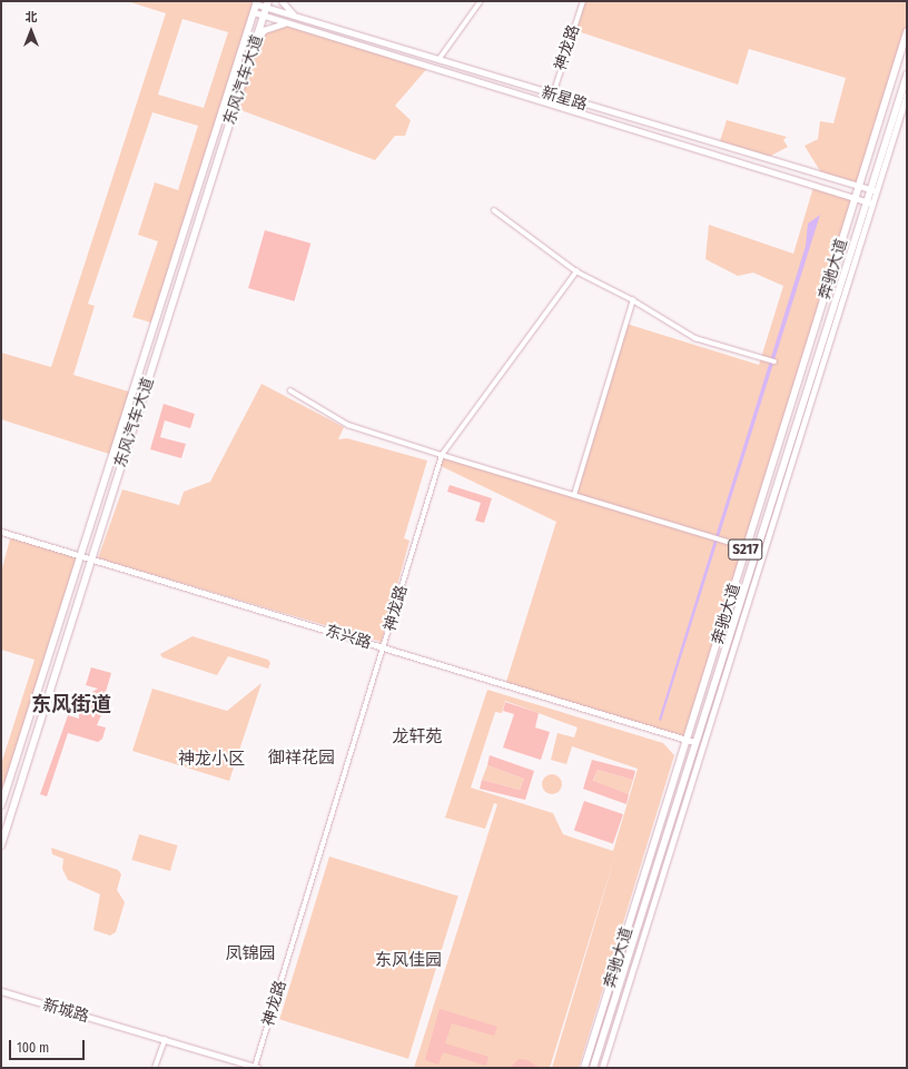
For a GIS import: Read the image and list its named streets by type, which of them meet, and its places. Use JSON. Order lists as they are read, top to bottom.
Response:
{
  "streets": {
    "main road": ["东风汽车大道", "奔驰大道", "S217"],
    "street": [
      "神龙路",
      "新星路",
      "东兴路",
      "新城路"
    ]
  },
  "crossings": [
    ["神龙路", "新星路"],
    ["神龙路", "东兴路"],
    ["神龙路", "新城路"],
    ["东风汽车大道", "新星路"],
    ["东风汽车大道", "东兴路"],
    ["新星路", "奔驰大道"],
    ["奔驰大道", "东兴路"]
  ],
  "districts": [
    "东风街道",
    "龙轩苑",
    "御祥花园",
    "神龙小区",
    "凤锦园",
    "东风佳园"
  ],
  "scale_bar": "100 m",
  "north": "top"
}
